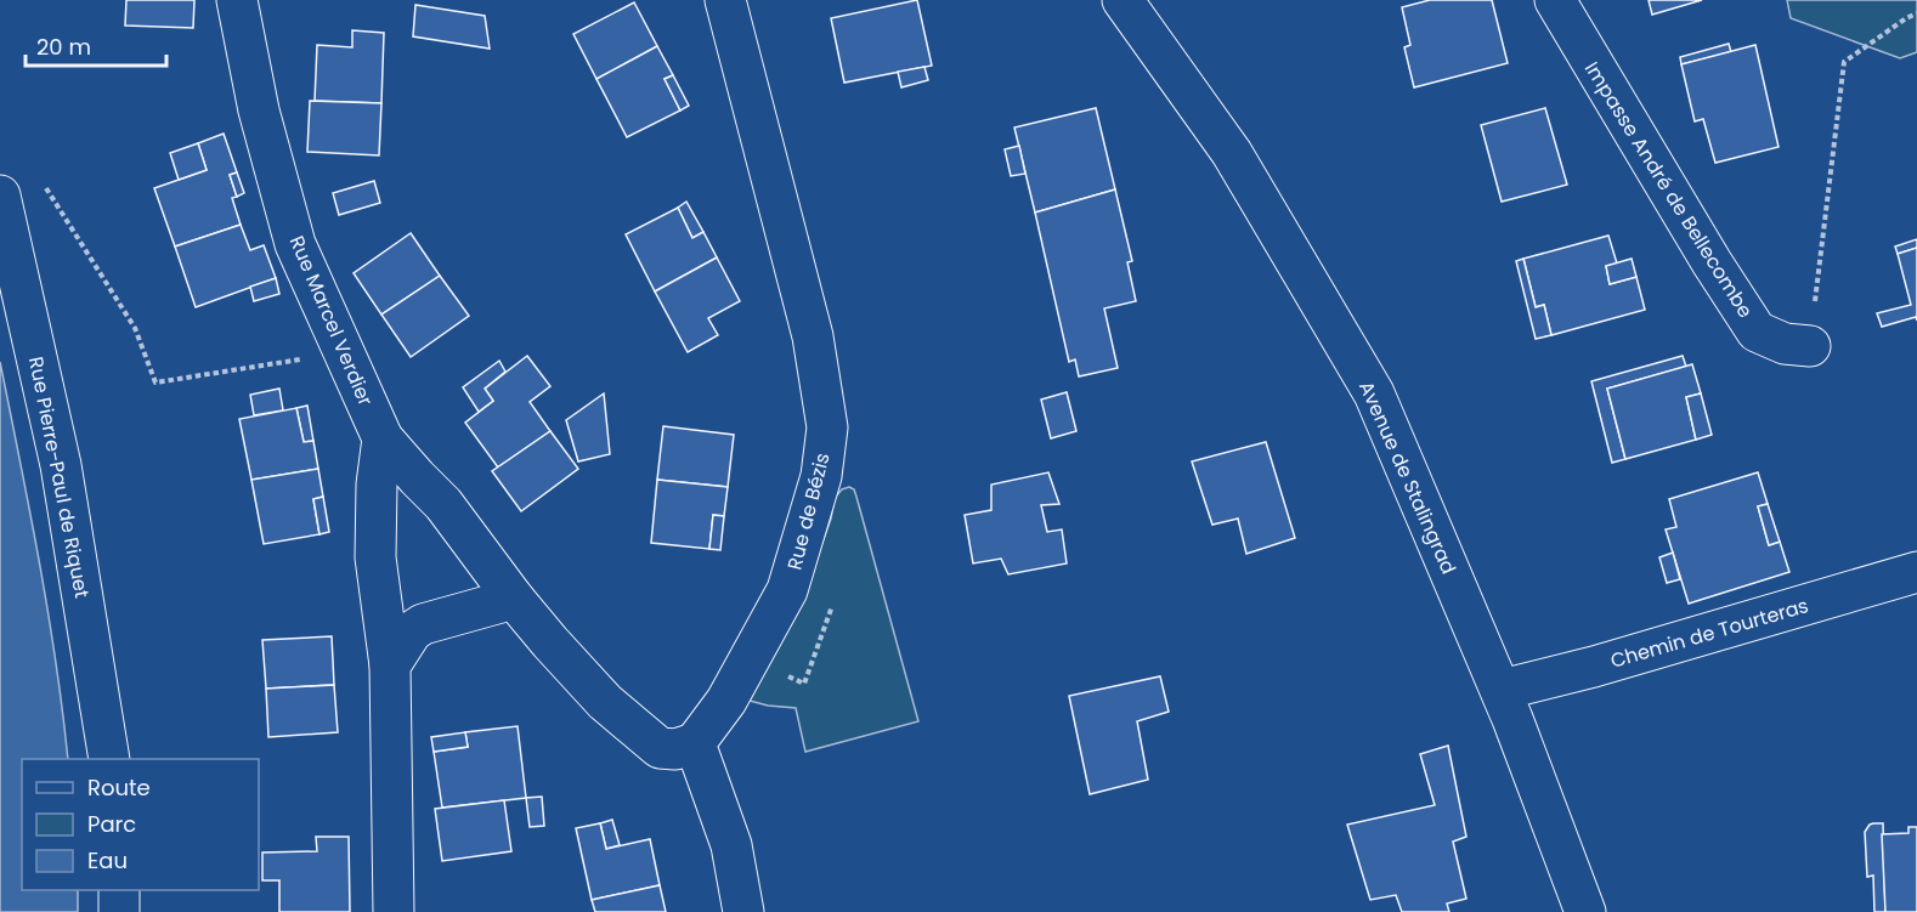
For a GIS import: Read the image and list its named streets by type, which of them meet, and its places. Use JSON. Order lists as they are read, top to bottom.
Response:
{
  "streets": {
    "street": [
      "Impasse André de Bellecombe",
      "Rue Marcel Verdier",
      "Rue Pierre-Paul de Riquet",
      "Avenue de Stalingrad",
      "Rue de Bézis",
      "Chemin de Tourteras"
    ]
  },
  "crossings": [
    ["Rue Marcel Verdier", "Rue de Bézis"],
    ["Avenue de Stalingrad", "Chemin de Tourteras"]
  ],
  "legend": ["Route", "Parc", "Eau"],
  "scale_bar": "20 m"
}
